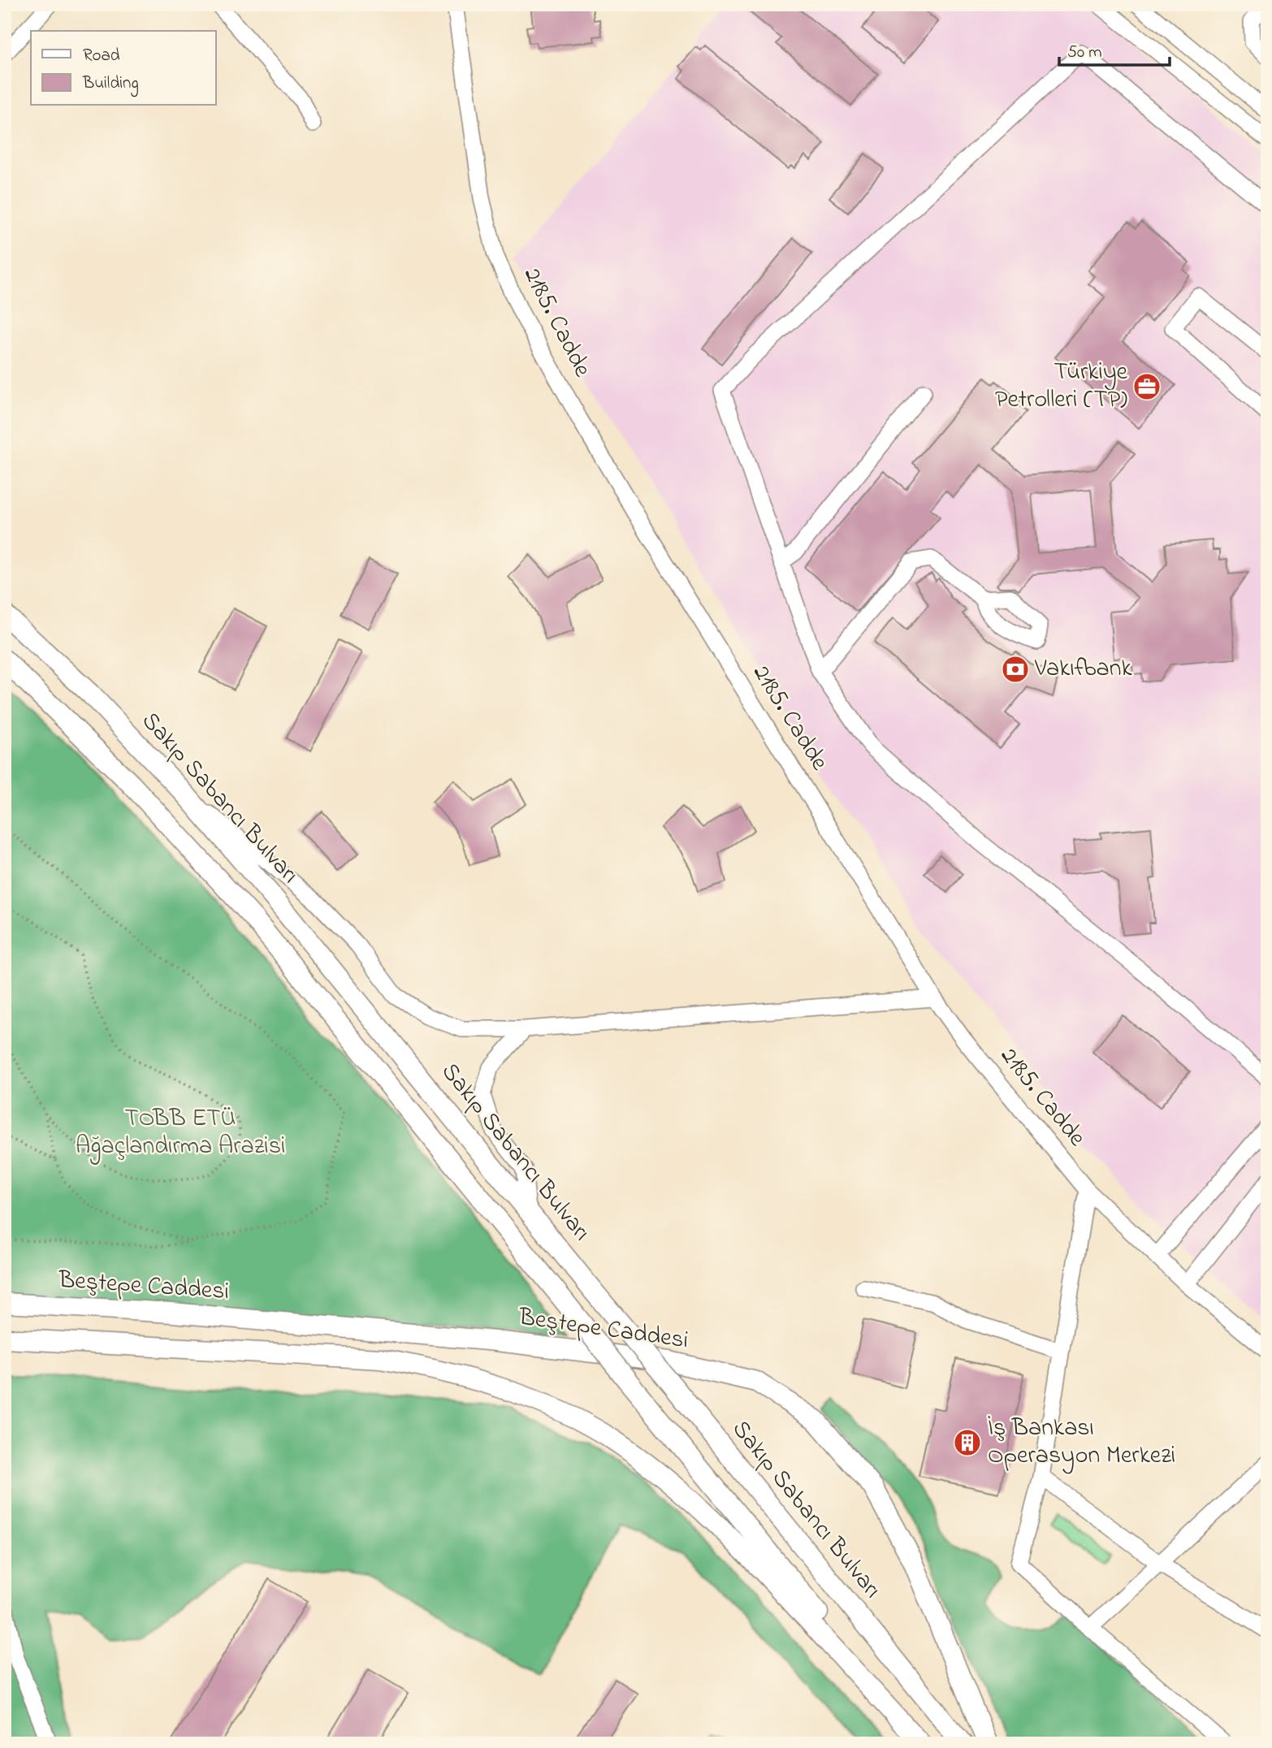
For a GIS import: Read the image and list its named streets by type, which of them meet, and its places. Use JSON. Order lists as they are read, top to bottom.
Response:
{
  "streets": {
    "main road": ["Sakıp Sabancı Bulvarı", "Beştepe Caddesi"],
    "street": ["2185. Cadde"]
  },
  "parks": ["TOBB ETÜ Ağaçlandırma Arazisi"],
  "places": {
    "office": ["Türkiye Petrolleri (TP)"],
    "bank": ["Vakıfbank"],
    "building": ["İş Bankası Operasyon Merkezi"]
  },
  "legend": ["Road", "Building"],
  "scale_bar": "50 m"
}
